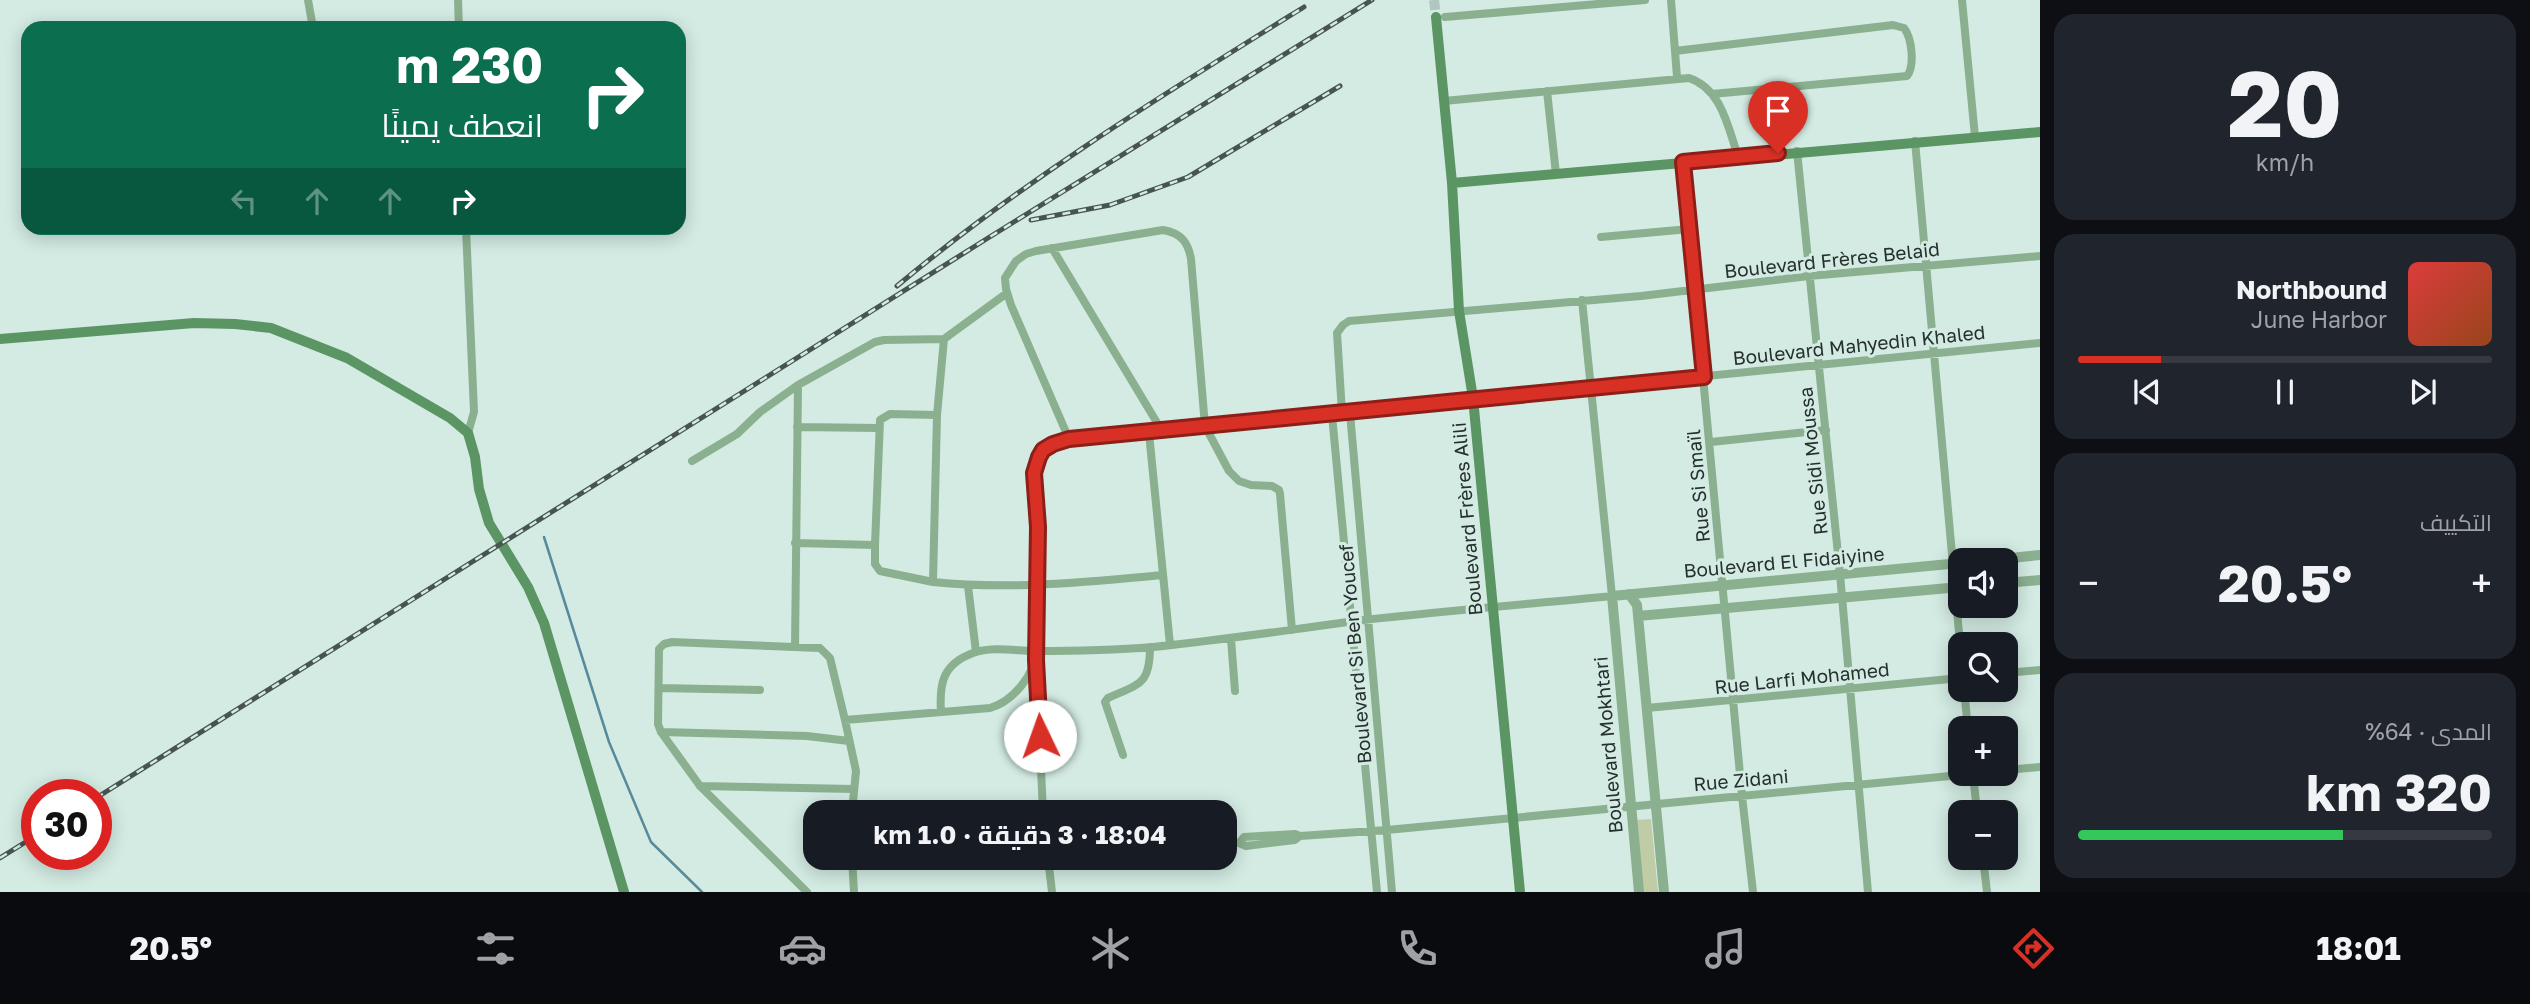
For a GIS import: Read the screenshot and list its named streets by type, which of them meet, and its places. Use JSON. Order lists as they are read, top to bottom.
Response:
{
  "streets": {
    "main road": ["Boulevard Frères Alili"],
    "street": [
      "Boulevard Frères Belaid",
      "Boulevard Mahyedin Khaled",
      "Rue Sidi Moussa",
      "Rue Si Smaïl",
      "Boulevard El Fidaiyine",
      "Boulevard Si Ben Youcef",
      "Rue Larfi Mohamed",
      "Boulevard Mokhtari",
      "Rue Zidani"
    ]
  },
  "crossings": [
    ["Boulevard Frères Belaid", "Rue Sidi Moussa"],
    ["Boulevard Frères Belaid", "Rue Si Smaïl"],
    ["Boulevard Frères Belaid", "Boulevard Frères Alili"],
    ["Boulevard Frères Belaid", "Boulevard Si Ben Youcef"],
    ["Boulevard Mahyedin Khaled", "Rue Sidi Moussa"],
    ["Boulevard Mahyedin Khaled", "Rue Si Smaïl"],
    ["Boulevard Mahyedin Khaled", "Boulevard Frères Alili"],
    ["Boulevard Mahyedin Khaled", "Boulevard Si Ben Youcef"],
    ["Rue Sidi Moussa", "Boulevard El Fidaiyine"],
    ["Rue Sidi Moussa", "Rue Larfi Mohamed"],
    ["Rue Sidi Moussa", "Rue Zidani"],
    ["Rue Si Smaïl", "Boulevard El Fidaiyine"],
    ["Rue Si Smaïl", "Rue Larfi Mohamed"],
    ["Rue Si Smaïl", "Rue Zidani"],
    ["Boulevard Frères Alili", "Boulevard Si Ben Youcef"],
    ["Boulevard Frères Alili", "Rue Zidani"],
    ["Boulevard El Fidaiyine", "Boulevard Mokhtari"],
    ["Boulevard Si Ben Youcef", "Rue Zidani"],
    ["Boulevard Mokhtari", "Rue Zidani"]
  ],
  "page": {
    "tile": [
      ["20", "km/h"],
      "التكييف",
      ["المدى · 64%", "320 km"]
    ],
    "turn": ["230 m", "انعطف يمينًا"],
    "song": ["Northbound", "June Harbor"],
    "map_buttons": ["+", "−"],
    "heat": ["−", "20.5°", "+"],
    "limit": "30",
    "trip": "18:04 · 3 دقيقة · 1.0 km",
    "tabs": ["18:01", "20.5°"]
  }
}
